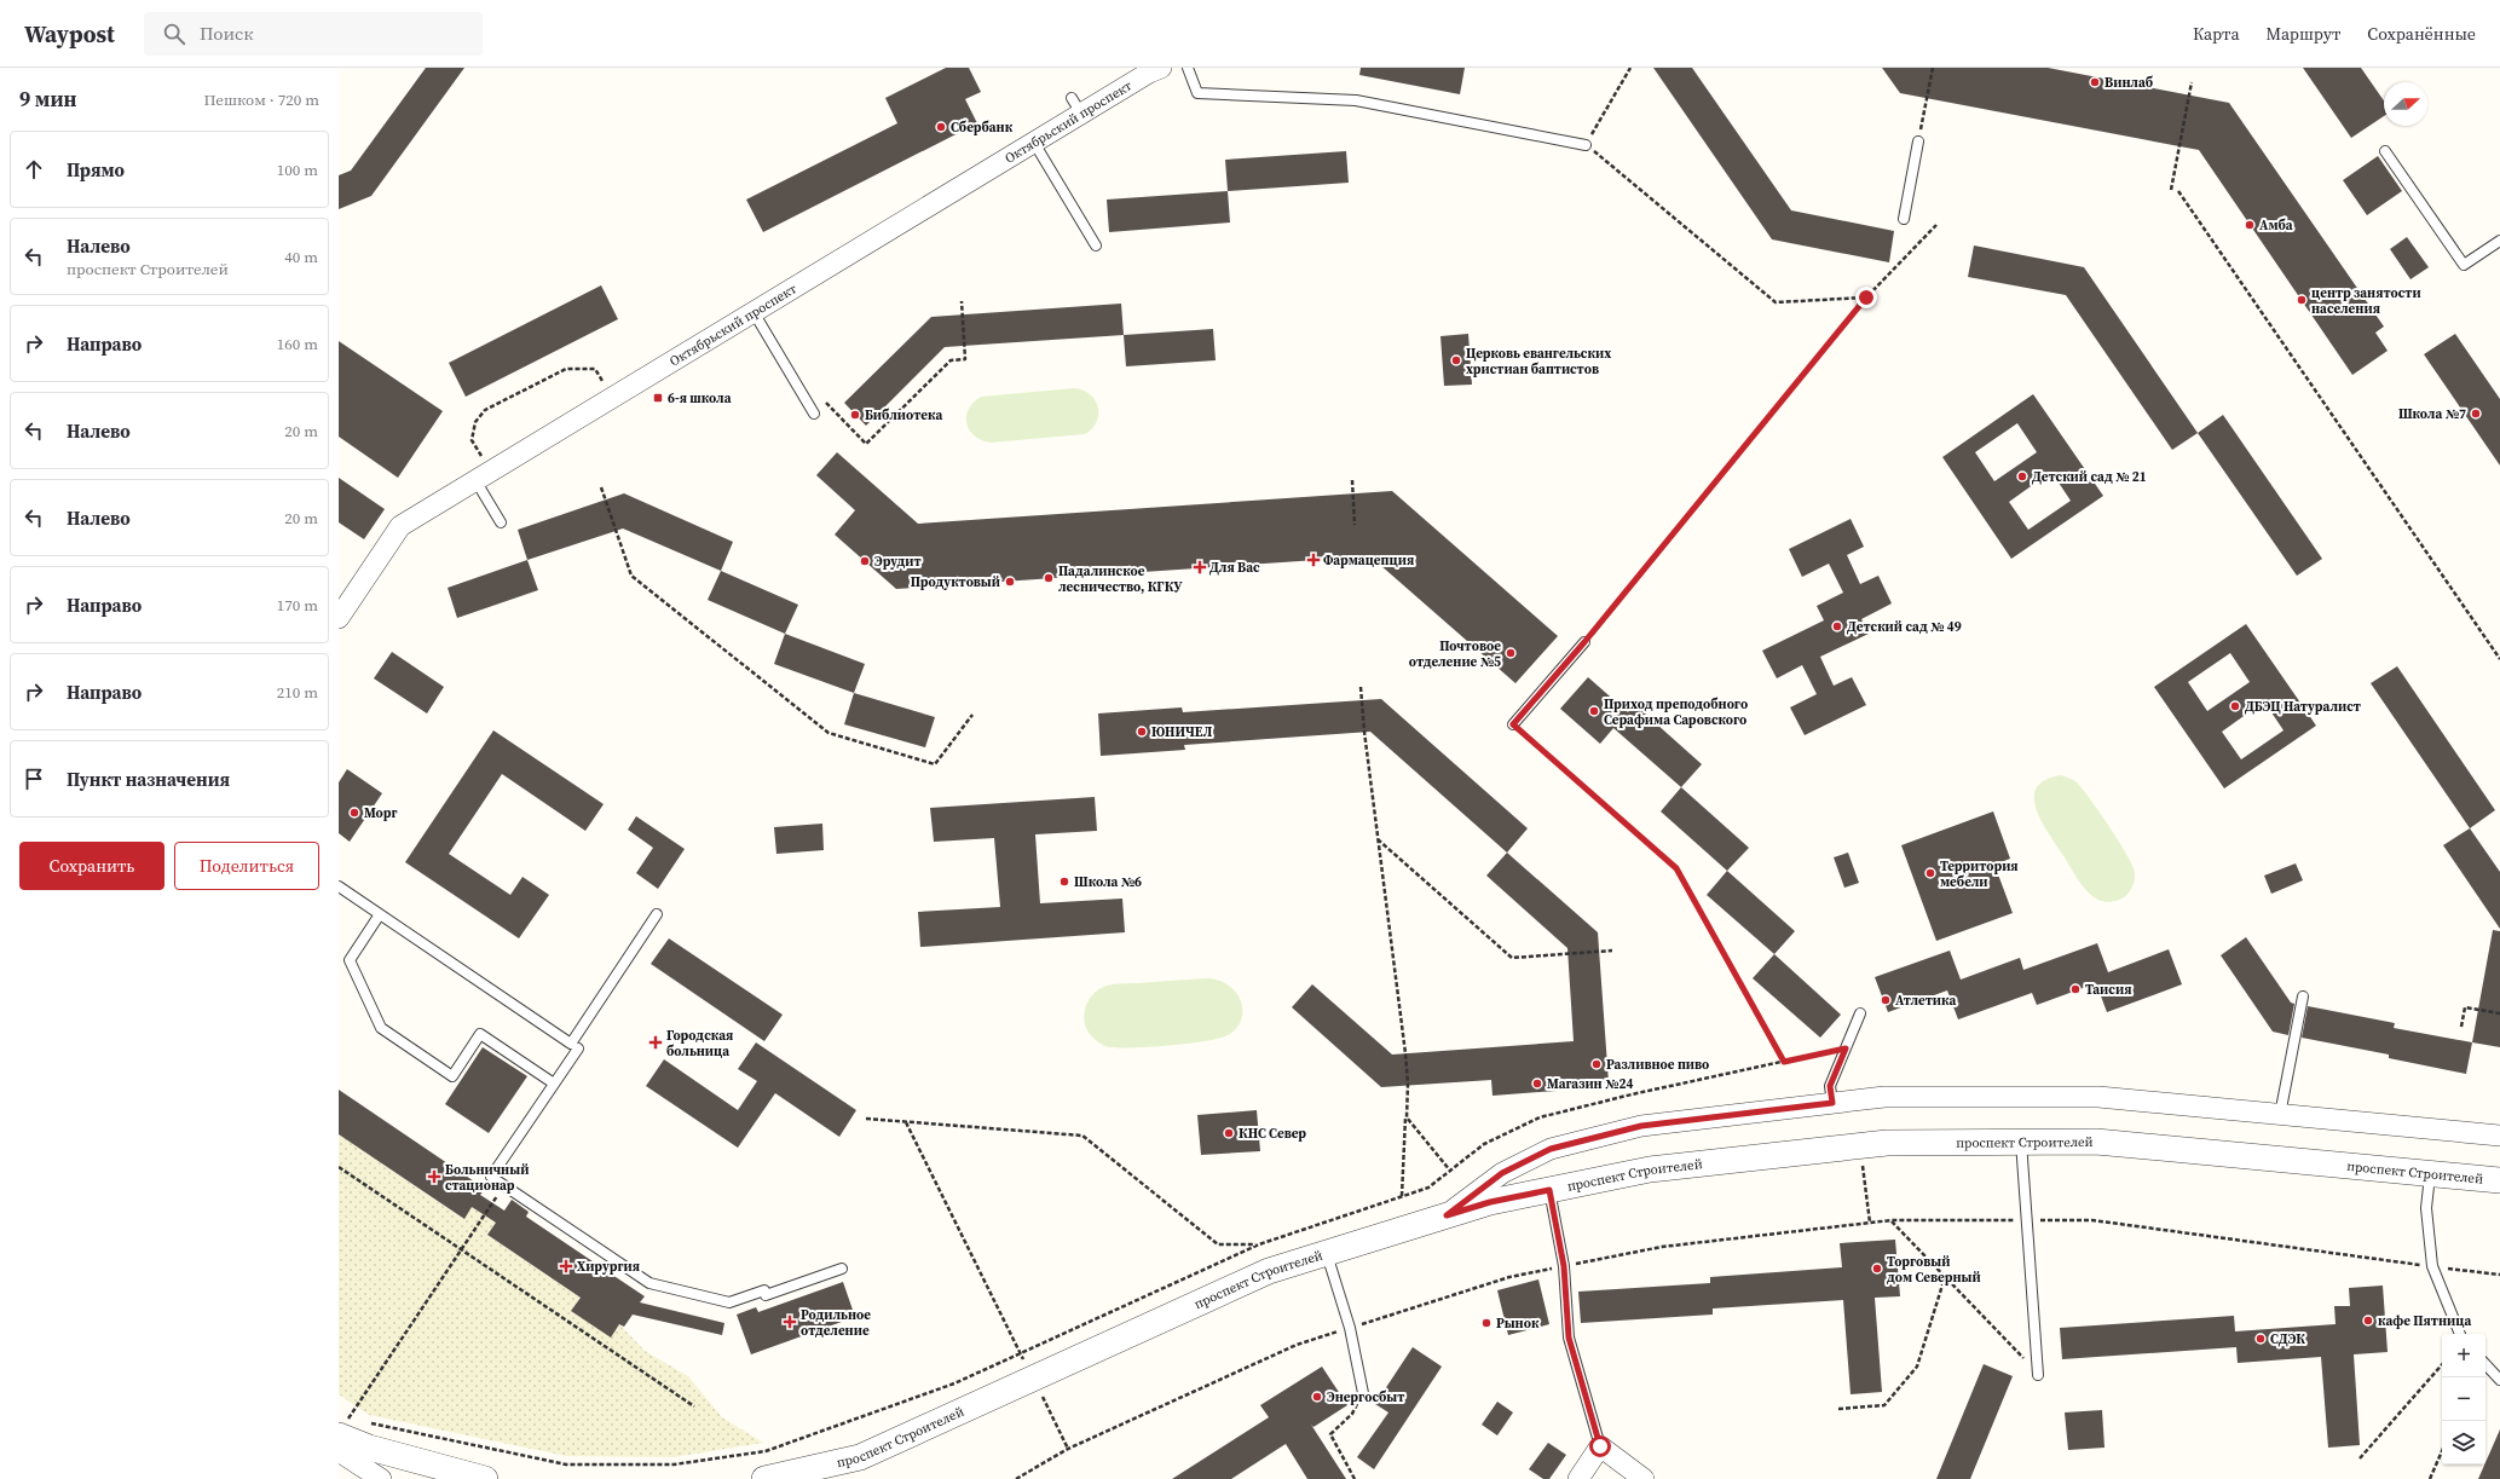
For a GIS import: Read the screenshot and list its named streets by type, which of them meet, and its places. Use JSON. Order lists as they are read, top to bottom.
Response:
{
  "streets": {
    "street": ["Октябрьский проспект", "проспект Строителей"]
  },
  "places": {
    "other": [
      "Винлаб",
      "Сбербанк",
      "Амба",
      "центр занятости населения",
      "Церковь евангельских христиан баптистов",
      "Школа №7",
      "Библиотека",
      "Детский сад № 21",
      "Эрудит",
      "Падалинское лесничество, КГКУ",
      "Продуктовый",
      "Детский сад № 49",
      "Почтовое отделение №5",
      "ДБЭЦ Натуралист",
      "Приход преподобного Серафима Саровского",
      "ЮНИЧЕЛ",
      "Морг",
      "Территория мебели",
      "Школа №6",
      "Таисия",
      "Атлетика",
      "Разливное пиво",
      "Магазин №24",
      "КНС Север",
      "Торговый дом Северный",
      "кафе Пятница",
      "Рынок",
      "СДЭК",
      "Энергосбыт"
    ],
    "transit": ["6-я школа"],
    "health": [
      "Фармацепция",
      "Для Вас",
      "Городская больница",
      "Больничный стационар",
      "Хирургия",
      "Родильное отделение"
    ]
  },
  "north": "right",
  "page": {
    "header": "Waypost",
    "search": "Поиск",
    "nav": ["Карта", "Маршрут", "Сохранённые"],
    "heading": ["9 мин", "Пешком · 720 m"],
    "list": [
      ["Прямо", "100 m"],
      ["Налево", "проспект Строителей", "40 m"],
      ["Направо", "160 m"],
      ["Налево", "20 m"],
      ["Налево", "20 m"],
      ["Направо", "170 m"],
      ["Направо", "210 m"],
      "Пункт назначения"
    ],
    "buttons": ["Сохранить", "Поделиться"],
    "map_buttons": ["+", "−"]
  }
}
